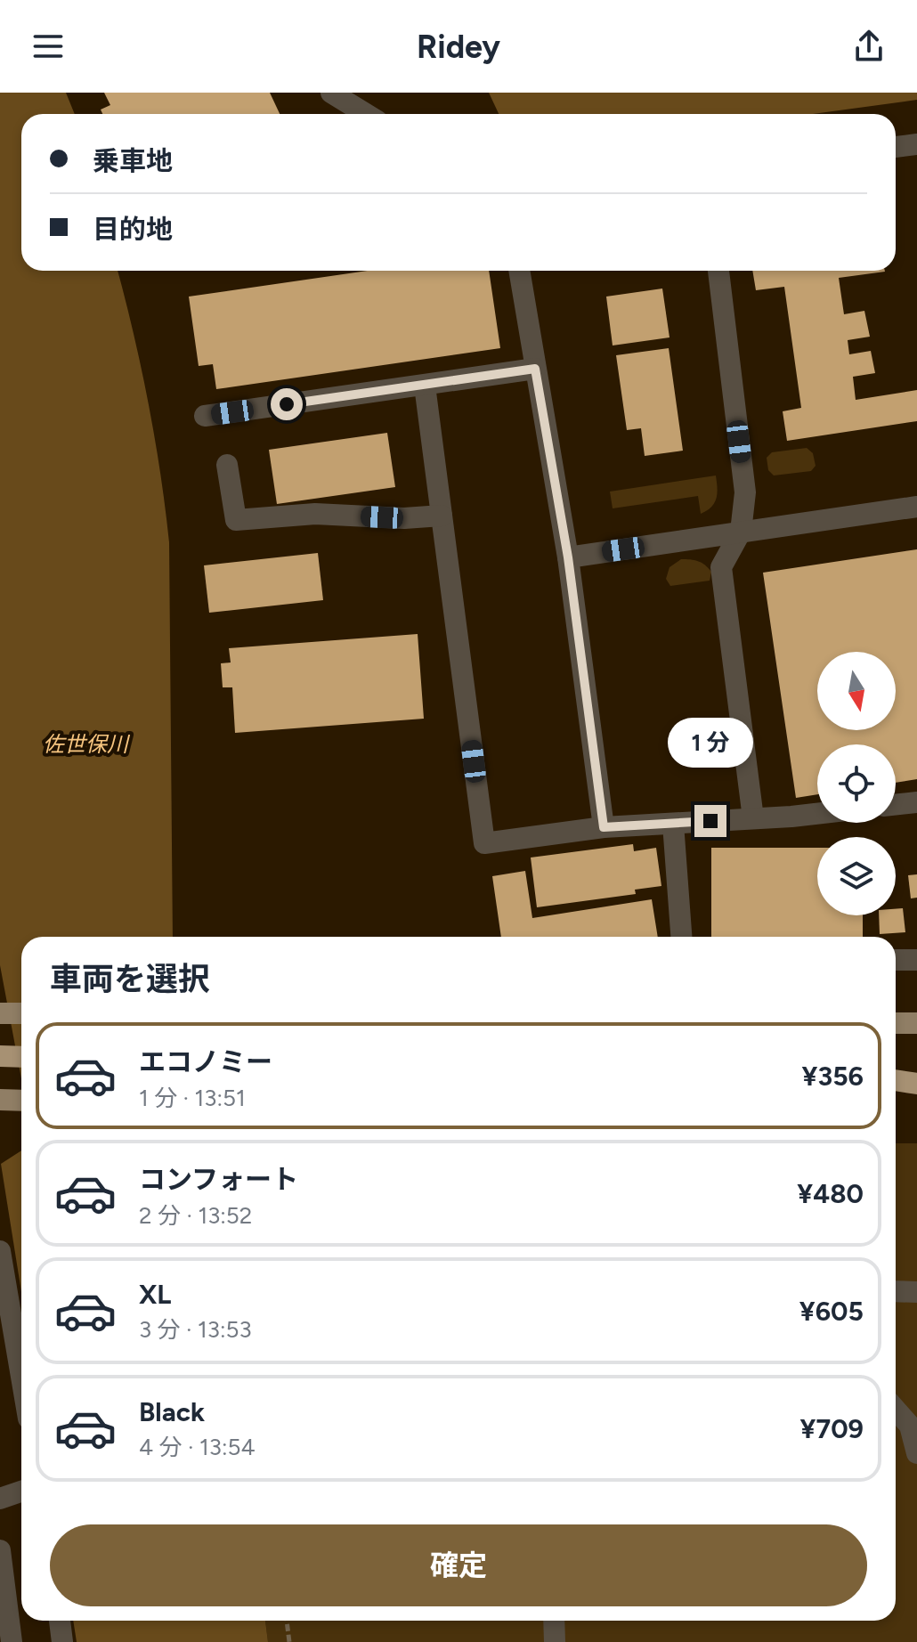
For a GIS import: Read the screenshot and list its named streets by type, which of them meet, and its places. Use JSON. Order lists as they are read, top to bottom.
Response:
{
  "water": ["佐世保川"],
  "north": "bottom",
  "page": {
    "header": "Ridey",
    "banner": ["乗車地", "目的地"],
    "bubble": "1 分",
    "heading": "車両を選択",
    "list": [
      {
        "name": "エコノミー",
        "note": "1 分 · 13:51",
        "value": "¥356"
      },
      {
        "name": "コンフォート",
        "note": "2 分 · 13:52",
        "value": "¥480"
      },
      {
        "name": "XL",
        "note": "3 分 · 13:53",
        "value": "¥605"
      },
      {
        "name": "Black",
        "note": "4 分 · 13:54",
        "value": "¥709"
      }
    ],
    "buttons": "確定"
  }
}
